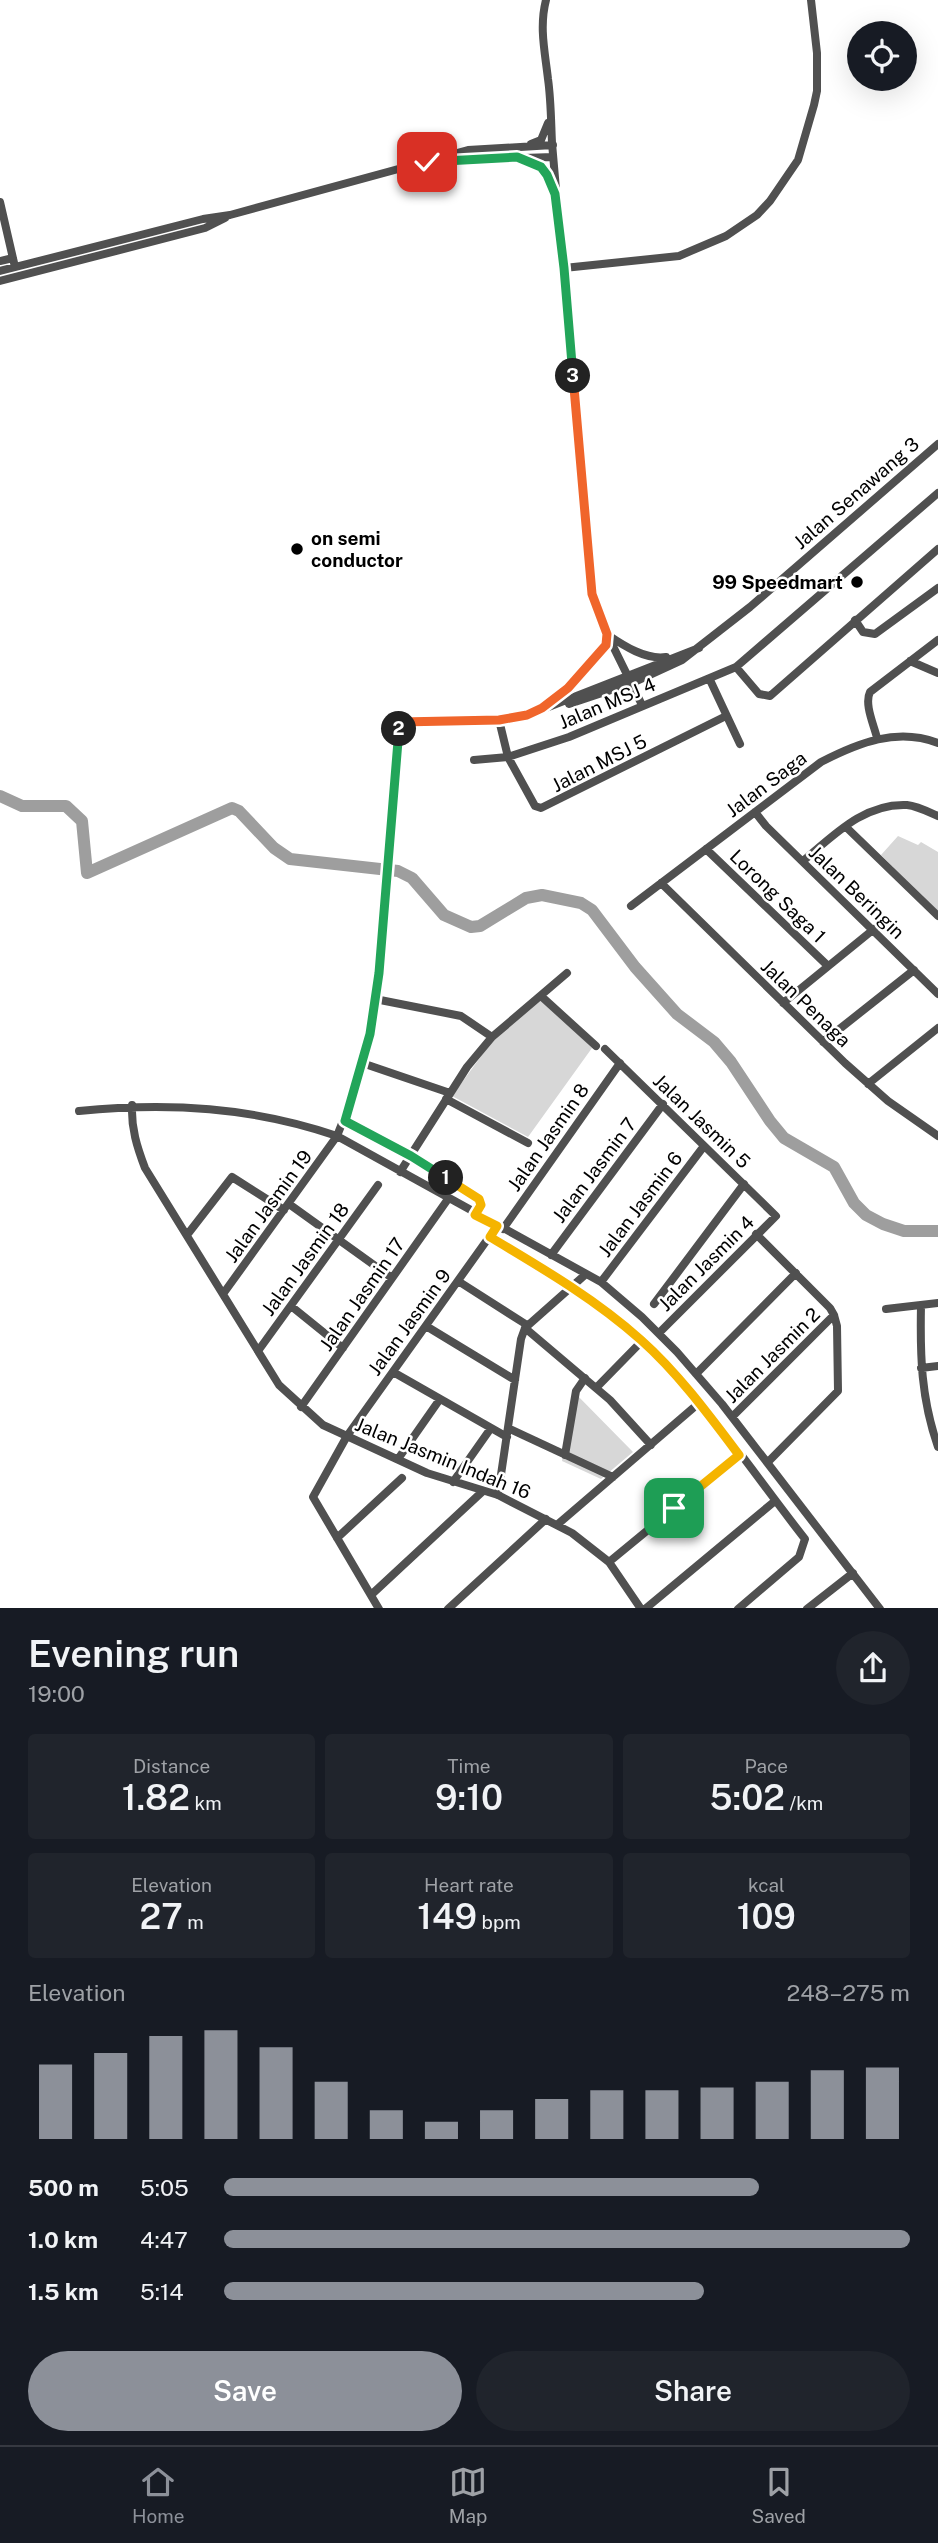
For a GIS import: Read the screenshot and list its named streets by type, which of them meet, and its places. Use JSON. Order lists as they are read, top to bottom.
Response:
{
  "streets": {
    "street": [
      "Jalan Senawang 3",
      "Jalan MSJ 4",
      "Jalan MSJ 5",
      "Jalan Saga",
      "Jalan Beringin",
      "Lorong Saga 1",
      "Jalan Penaga",
      "Jalan Jasmin 5",
      "Jalan Jasmin 8",
      "Jalan Jasmin 7",
      "Jalan Jasmin 6",
      "Jalan Jasmin 19",
      "Jalan Jasmin 18",
      "Jalan Jasmin 4",
      "Jalan Jasmin 17",
      "Jalan Jasmin 9",
      "Jalan Jasmin 2",
      "Jalan Jasmin Indah 16"
    ]
  },
  "crossings": [
    ["Jalan MSJ 4", "Jalan MSJ 5"],
    ["Jalan Saga", "Jalan Beringin"],
    ["Jalan Saga", "Lorong Saga 1"],
    ["Jalan Saga", "Jalan Penaga"],
    ["Jalan Jasmin 5", "Jalan Jasmin 8"],
    ["Jalan Jasmin 5", "Jalan Jasmin 7"],
    ["Jalan Jasmin 5", "Jalan Jasmin 6"],
    ["Jalan Jasmin 5", "Jalan Jasmin 4"],
    ["Jalan Jasmin 8", "Jalan Jasmin 9"],
    ["Jalan Jasmin 19", "Jalan Jasmin Indah 16"],
    ["Jalan Jasmin 18", "Jalan Jasmin Indah 16"],
    ["Jalan Jasmin 17", "Jalan Jasmin Indah 16"],
    ["Jalan Jasmin 9", "Jalan Jasmin Indah 16"]
  ],
  "places": ["on semi conductor", "99 Speedmart"],
  "page": {
    "pins": ["3", "2", "1"],
    "heading": ["Evening run", "19:00"],
    "stats": [
      ["Distance", "1.82 km"],
      ["Time", "9:10"],
      ["Pace", "5:02 /km"],
      ["Elevation", "27 m"],
      ["Heart rate", "149 bpm"],
      ["kcal", "109"]
    ],
    "chart": ["Elevation", "248–275 m"],
    "list": [
      {
        "name": "500 m",
        "note": "5:05"
      },
      {
        "name": "1.0 km",
        "note": "4:47"
      },
      {
        "name": "1.5 km",
        "note": "5:14"
      }
    ],
    "buttons": ["Save", "Share"],
    "tabs": ["Home", "Map", "Saved"]
  }
}
